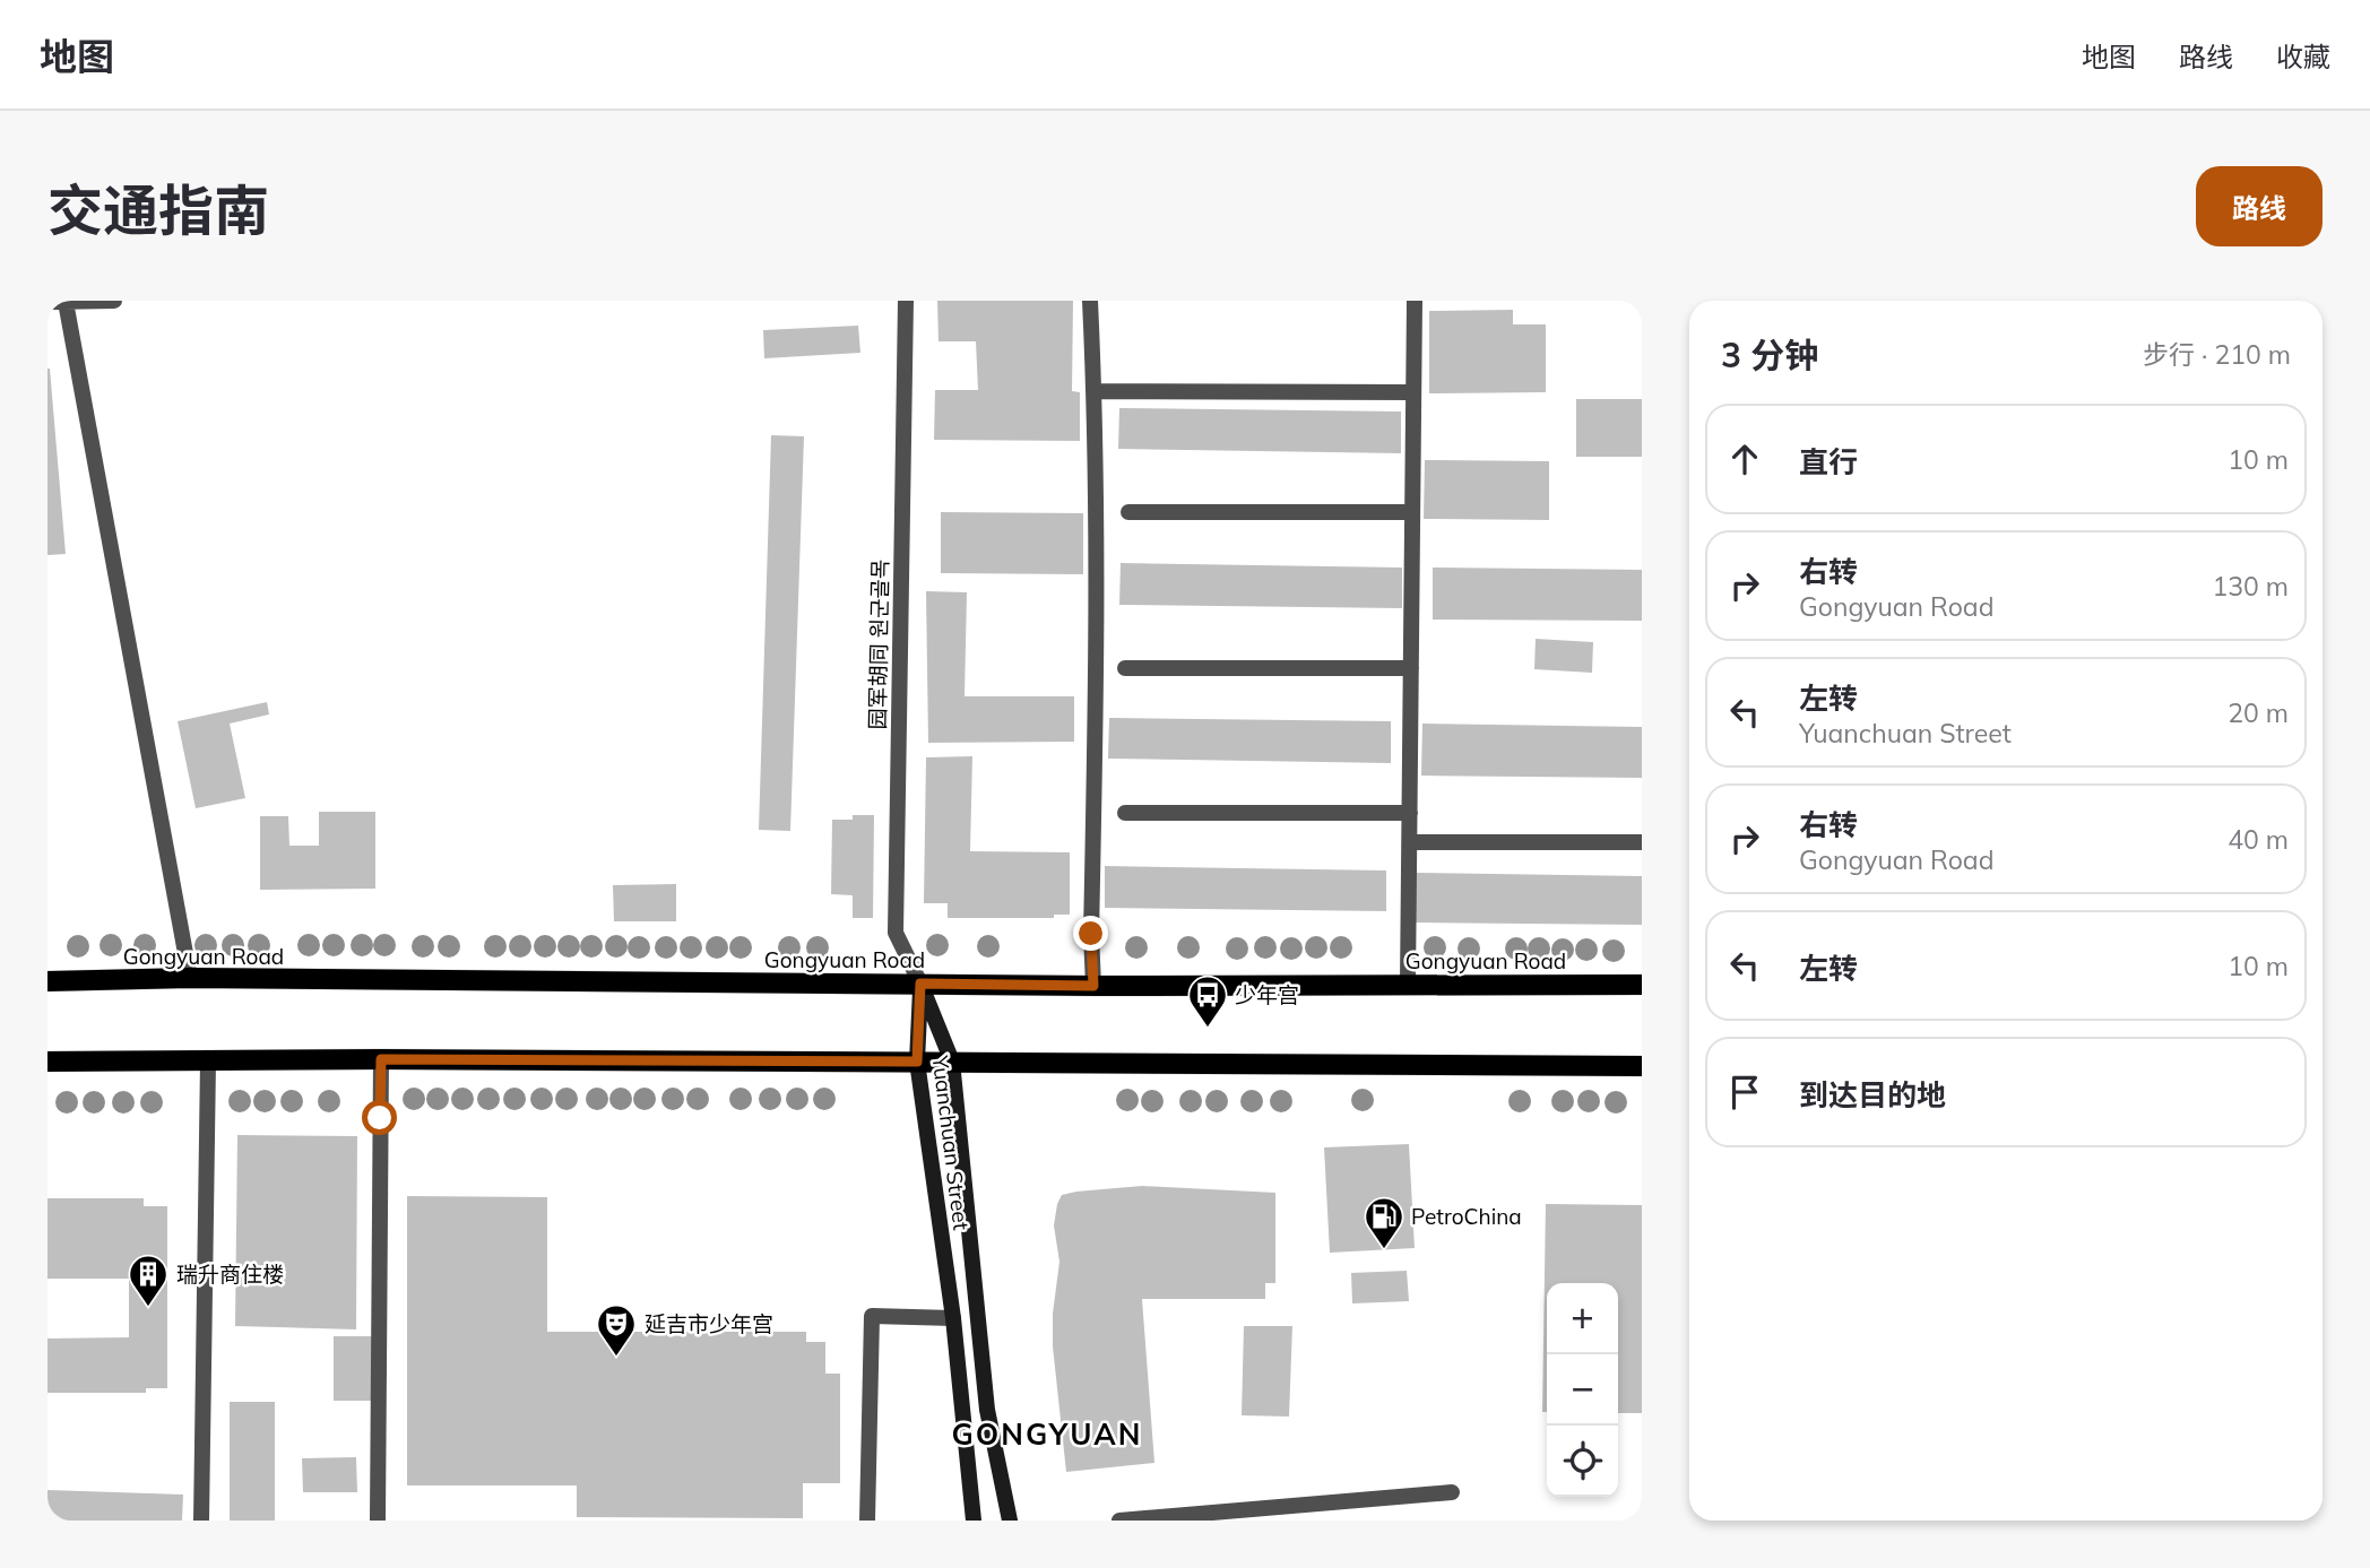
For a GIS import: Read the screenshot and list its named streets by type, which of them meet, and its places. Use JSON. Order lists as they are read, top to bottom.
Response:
{
  "streets": {
    "main road": ["Gongyuan Road"],
    "street": ["园军胡同 원군골목", "Yuanchuan Street"]
  },
  "crossings": [
    ["园军胡同 원군골목", "Gongyuan Road"],
    ["园军胡同 원군골목", "Yuanchuan Street"],
    ["Gongyuan Road", "Yuanchuan Street"]
  ],
  "districts": ["GONGYUAN"],
  "places": {
    "bus stop": ["少年宫"],
    "fuel station": ["PetroChina"],
    "building": ["瑞升商住楼"],
    "theatre": ["延吉市少年宫"]
  },
  "page": {
    "header": "地图",
    "nav": ["地图", "路线", "收藏"],
    "title": "交通指南",
    "buttons": "路线",
    "heading": ["3 分钟", "步行 · 210 m"],
    "list": [
      ["直行", "10 m"],
      ["右转", "Gongyuan Road", "130 m"],
      ["左转", "Yuanchuan Street", "20 m"],
      ["右转", "Gongyuan Road", "40 m"],
      ["左转", "10 m"],
      "到达目的地"
    ],
    "map_buttons": ["+", "−"]
  }
}
